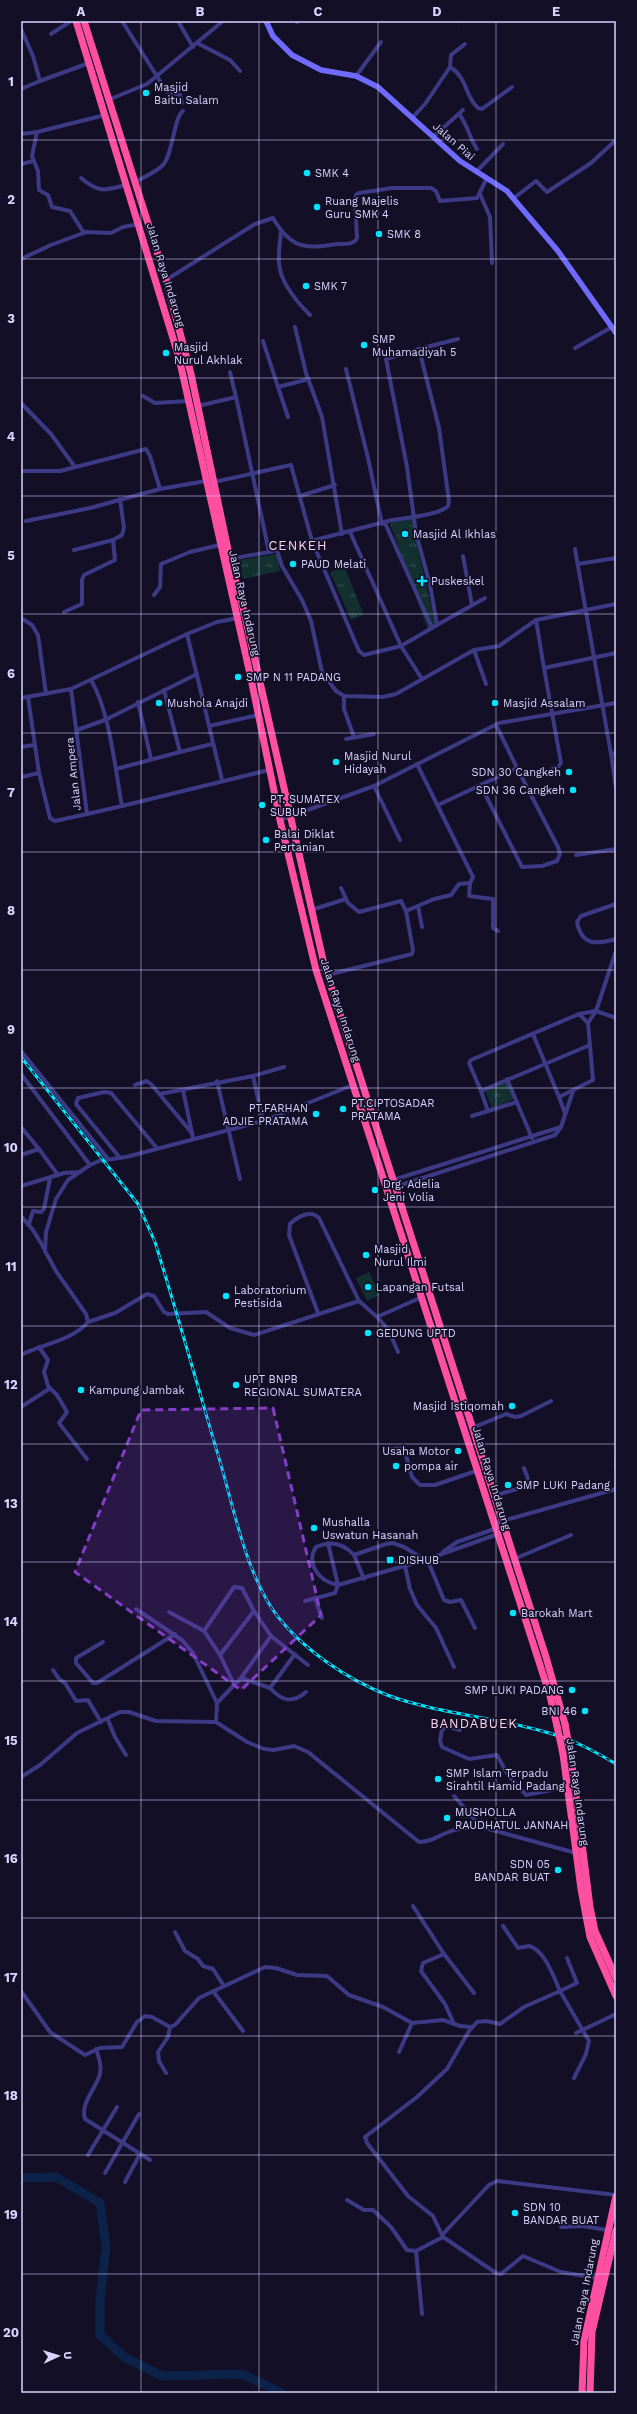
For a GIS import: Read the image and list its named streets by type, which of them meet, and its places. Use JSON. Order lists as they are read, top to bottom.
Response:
{
  "streets": {
    "highway": ["Jalan Raya Indarung"],
    "street": ["Jalan Piai", "Jalan Ampera"]
  },
  "districts": ["CENKEH", "BANDABUEK"],
  "places": {
    "other": [
      "Masjid Baitu Salam",
      "SMK 4",
      "Ruang Majelis Guru SMK 4",
      "SMK 8",
      "SMK 7",
      "SMP Muhamadiyah 5",
      "Masjid Nurul Akhlak",
      "Masjid Al Ikhlas",
      "PAUD Melati",
      "SMP N 11 PADANG",
      "Mushola Anajdi",
      "Masjid Assalam",
      "Masjid Nurul Hidayah",
      "SDN 30 Cangkeh",
      "SDN 36 Cangkeh",
      "PT. SUMATEX SUBUR",
      "Balai Diklat Pertanian",
      "PT.CIPTOSADAR PRATAMA",
      "PT.FARHAN ADJIE PRATAMA",
      "Drg. Adelia Jeni Volia",
      "Masjid Nurul Ilmi",
      "Lapangan Futsal",
      "Laboratorium Pestisida",
      "GEDUNG UPTD",
      "UPT BNPB REGIONAL SUMATERA",
      "Kampung Jambak",
      "Masjid Istiqomah",
      "Usaha Motor",
      "pompa air",
      "SMP LUKI Padang",
      "Mushalla Uswatun Hasanah",
      "Barokah Mart",
      "SMP LUKI PADANG",
      "BNI 46",
      "SMP Islam Terpadu Sirahtil Hamid Padang",
      "MUSHOLLA RAUDHATUL JANNAH",
      "SDN 05 BANDAR BUAT",
      "SDN 10 BANDAR BUAT"
    ],
    "health": ["Puskeskel"],
    "transit": ["DISHUB"]
  },
  "north": "right",
  "grid": {
    "columns": [
      "A",
      "B",
      "C",
      "D",
      "E"
    ],
    "rows": [
      "1",
      "2",
      "3",
      "4",
      "5",
      "6",
      "7",
      "8",
      "9",
      "10",
      "11",
      "12",
      "13",
      "14",
      "15",
      "16",
      "17",
      "18",
      "19",
      "20"
    ]
  }
}
